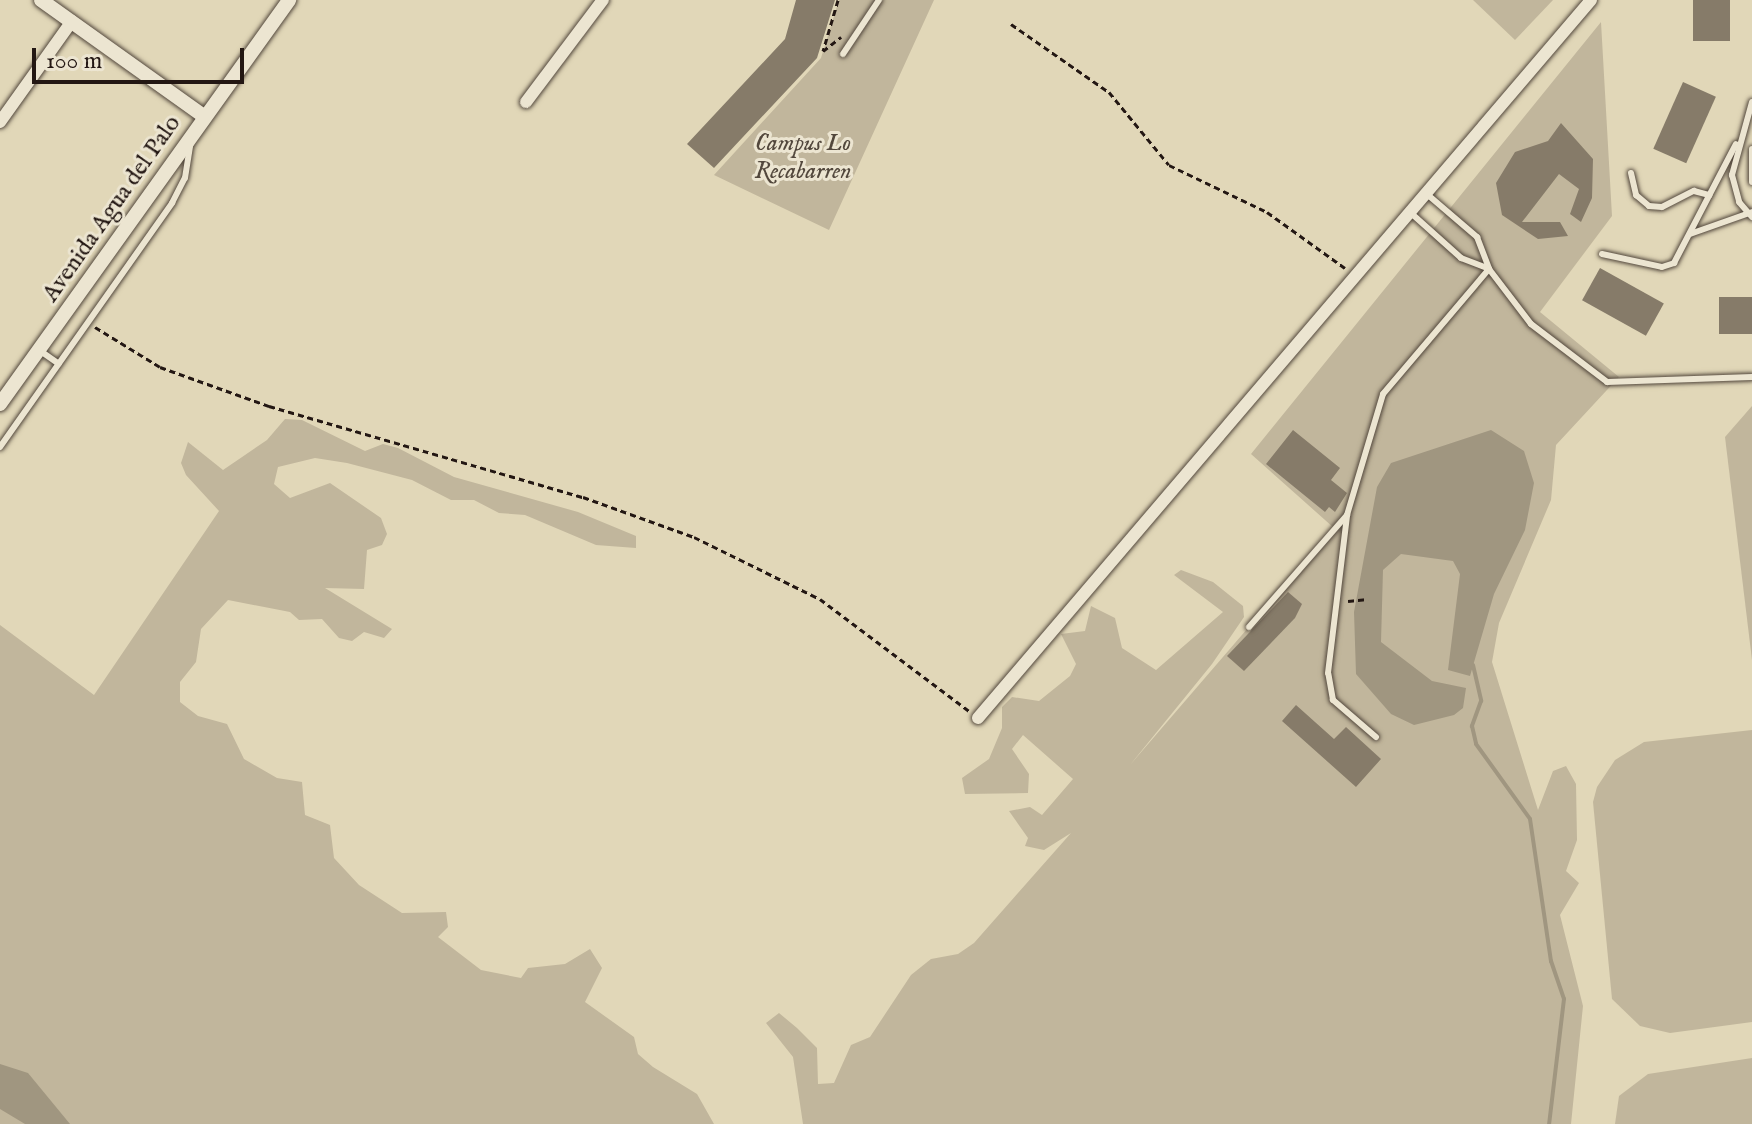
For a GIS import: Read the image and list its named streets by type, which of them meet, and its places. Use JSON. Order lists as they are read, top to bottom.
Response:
{
  "streets": {
    "street": ["Avenida Agua del Palo"]
  },
  "parks": ["Campus Lo Recabarren"],
  "scale_bar": "100 m"
}
